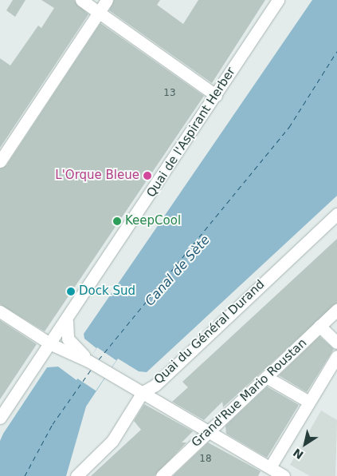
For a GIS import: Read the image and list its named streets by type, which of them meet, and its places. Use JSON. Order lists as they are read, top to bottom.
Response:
{
  "streets": {
    "street": ["Quai de l'Aspirant Herber", "Quai du Général Durand", "Grand'Rue Mario Roustan"]
  },
  "water": ["Canal de Sète"],
  "places": ["L'Orque Bleue", "KeepCool", "Dock Sud"],
  "house_numbers": ["13", "18"],
  "north": "bottom left"
}
